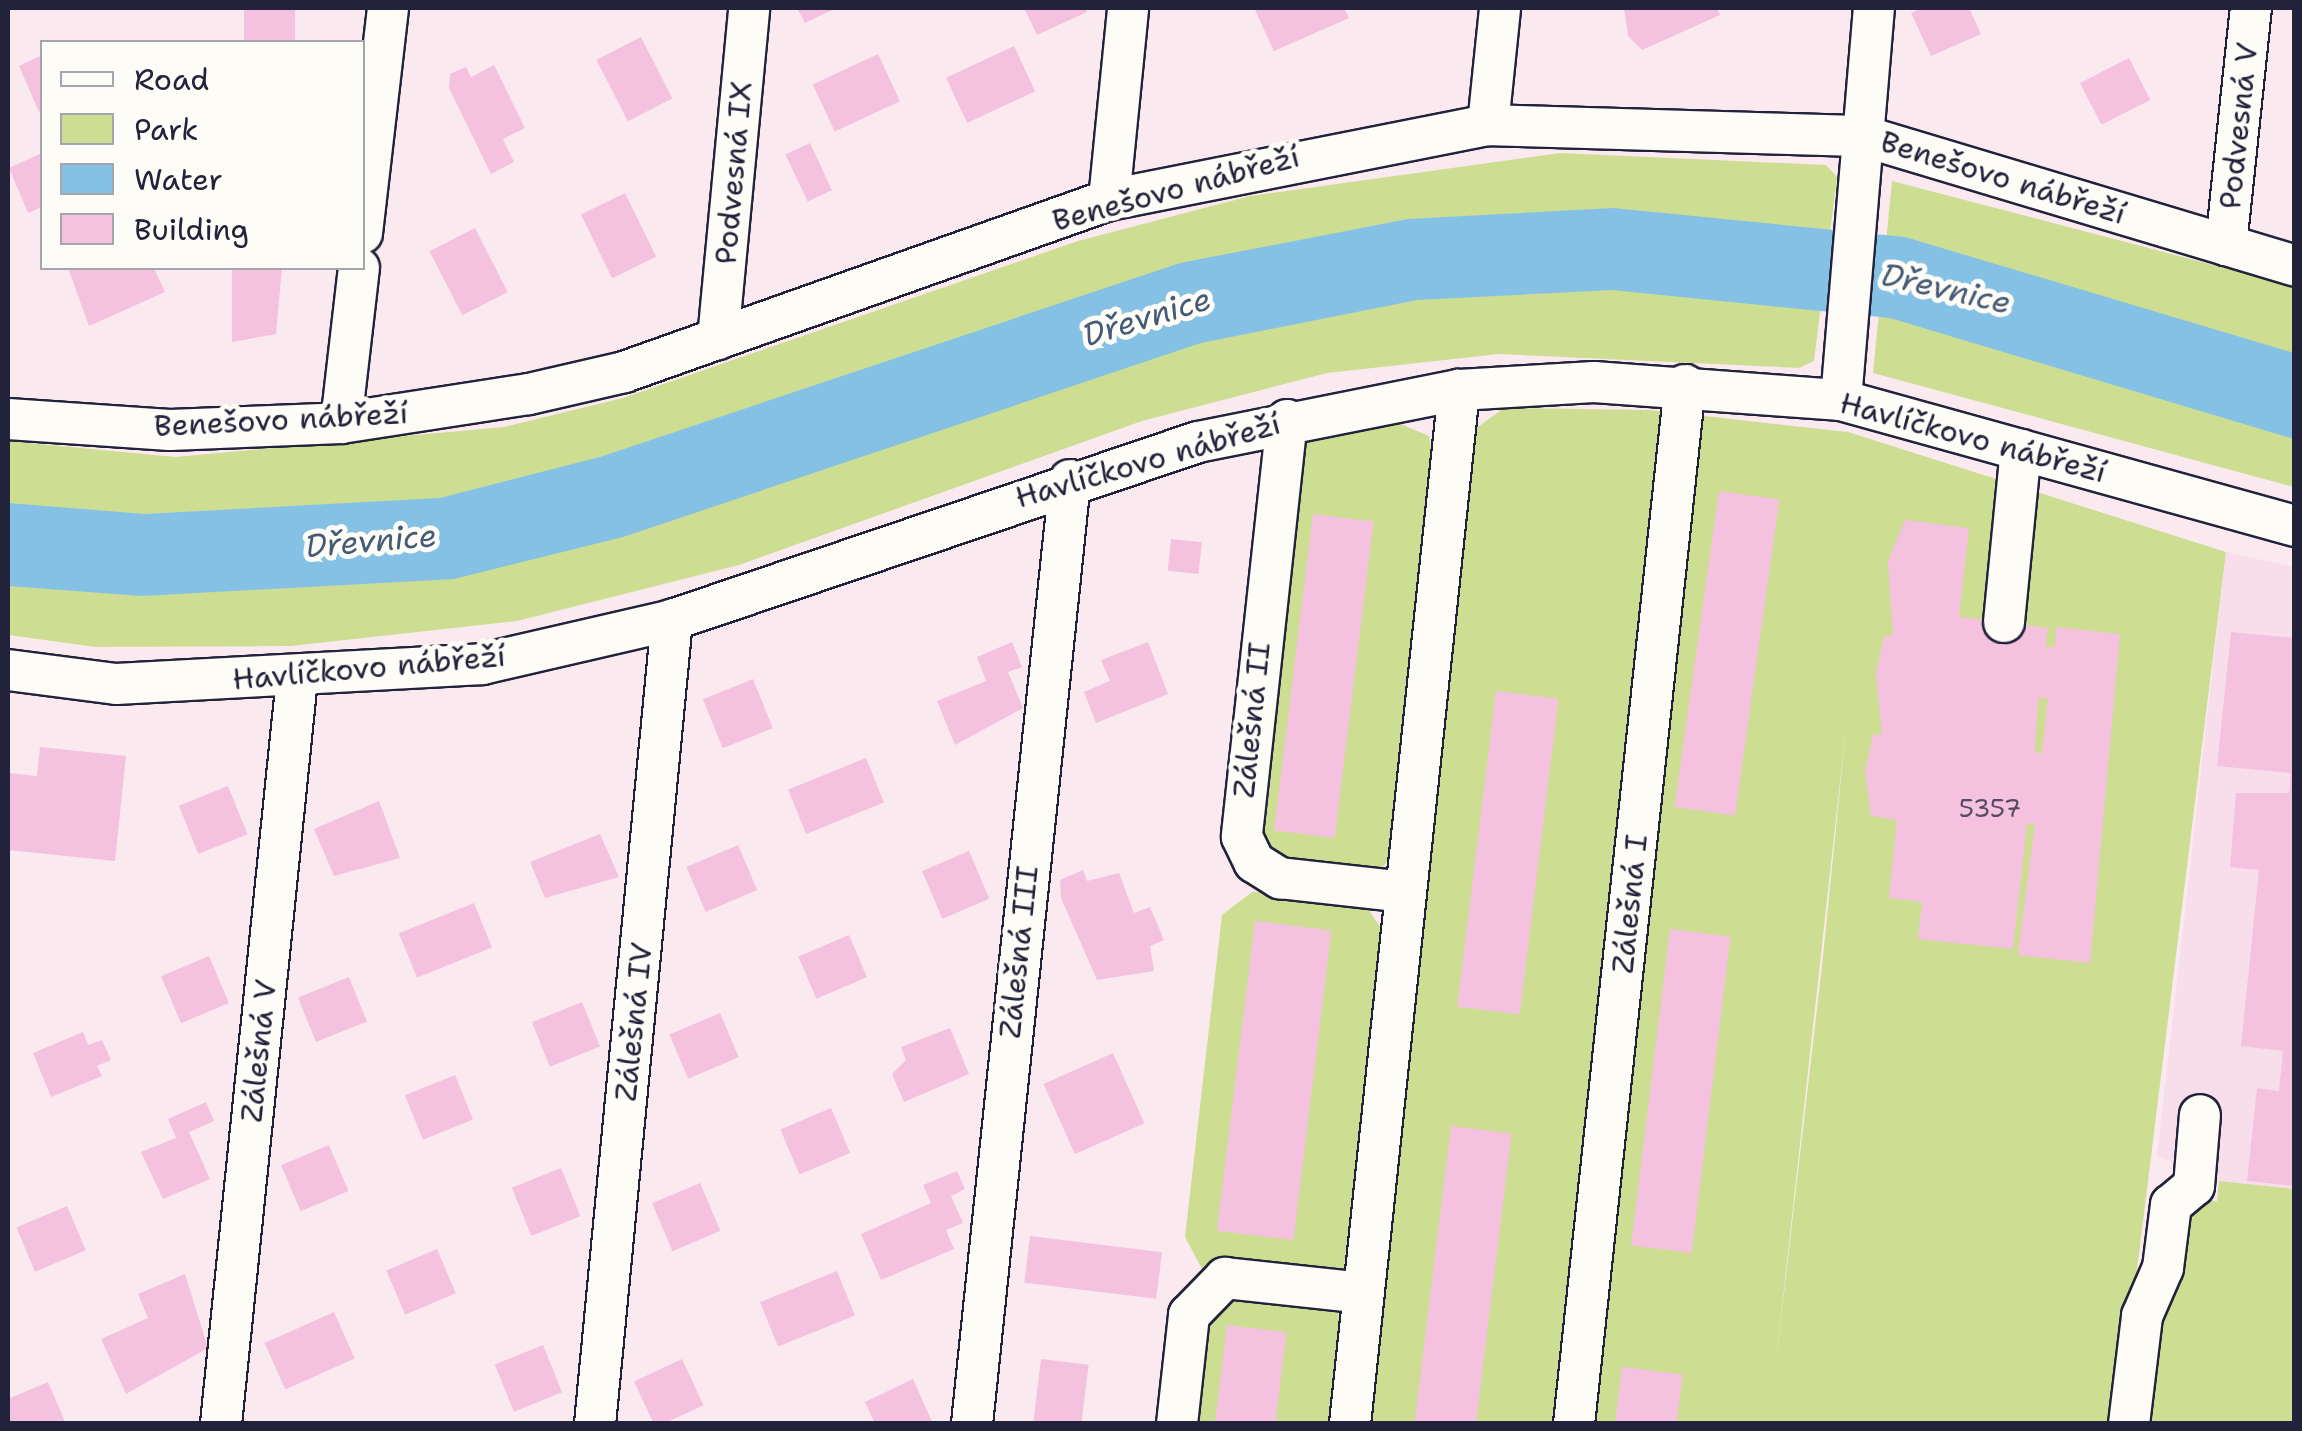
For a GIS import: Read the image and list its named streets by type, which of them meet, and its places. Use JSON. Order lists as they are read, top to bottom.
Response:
{
  "streets": {
    "street": [
      "Podvesná V",
      "Podvesná IX",
      "Benešovo nábřeží",
      "Havlíčkovo nábřeží",
      "Zálešná II",
      "Zálešná I",
      "Zálešná III",
      "Zálešná IV",
      "Zálešná V"
    ]
  },
  "crossings": [
    ["Podvesná V", "Benešovo nábřeží"],
    ["Podvesná IX", "Benešovo nábřeží"],
    ["Havlíčkovo nábřeží", "Zálešná II"],
    ["Havlíčkovo nábřeží", "Zálešná I"],
    ["Havlíčkovo nábřeží", "Zálešná III"],
    ["Havlíčkovo nábřeží", "Zálešná IV"],
    ["Havlíčkovo nábřeží", "Zálešná V"]
  ],
  "water": ["Dřevnice"],
  "house_numbers": ["5357"],
  "legend": [
    "Road",
    "Park",
    "Water",
    "Building"
  ]
}
